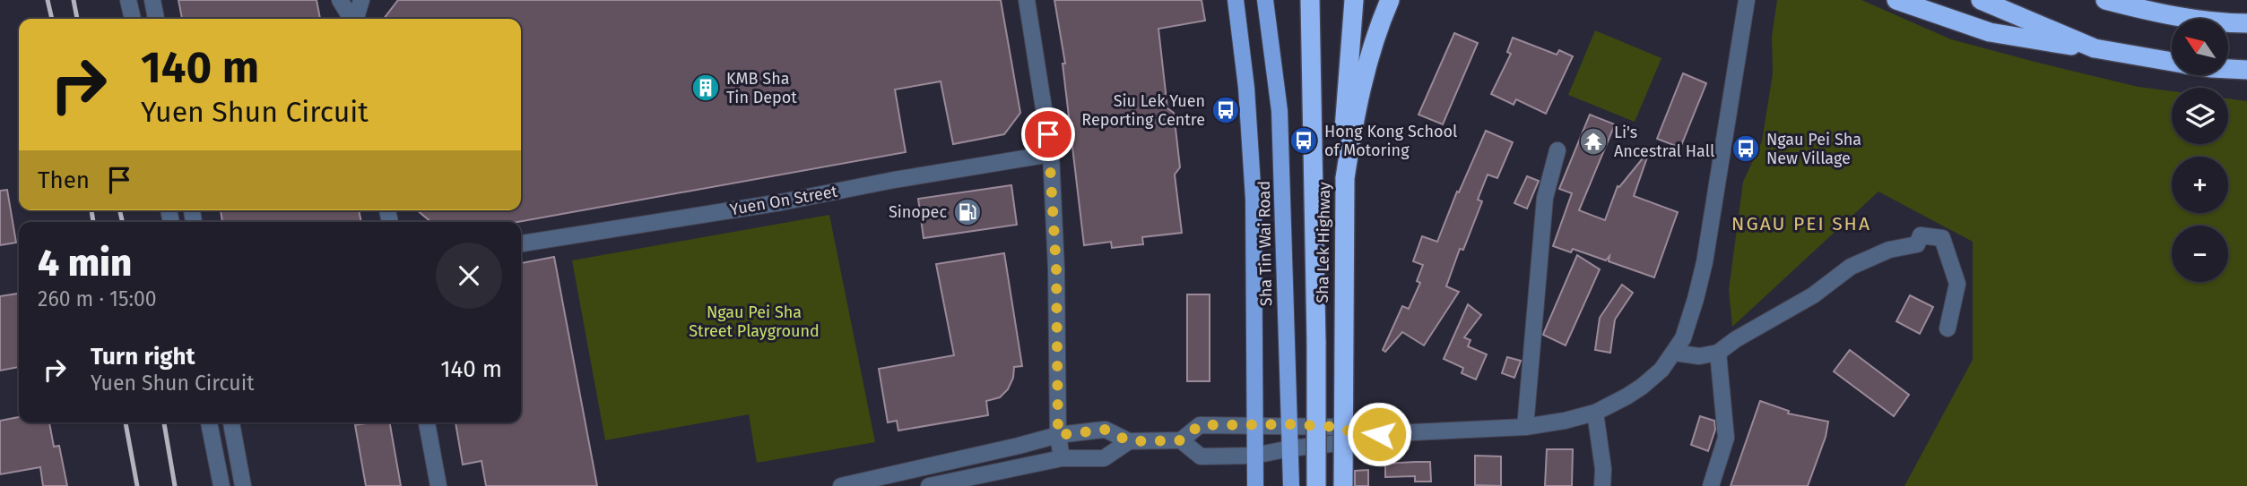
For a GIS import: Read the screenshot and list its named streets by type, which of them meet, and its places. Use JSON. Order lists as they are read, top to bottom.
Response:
{
  "streets": {
    "highway": ["Sha Lek Highway"],
    "main road": ["Sha Tin Wai Road"],
    "street": ["Yuen On Street"]
  },
  "districts": ["NGAU PEI SHA"],
  "parks": ["Ngau Pei Sha Street Playground"],
  "places": {
    "building": ["KMB Sha Tin Depot"],
    "bus stop": ["Siu Lek Yuen Reporting Centre", "Hong Kong School of Motoring", "Ngau Pei Sha New Village"],
    "temple": ["Li's Ancestral Hall"],
    "fuel station": ["Sinopec"]
  },
  "north": "top left",
  "page": {
    "map_buttons": ["+", "−"],
    "turn": ["140 m", "Yuen Shun Circuit"],
    "then": "Then",
    "heading": ["4 min", "260 m · 15:00"],
    "list": [
      {
        "name": "Turn right",
        "note": "Yuen Shun Circuit",
        "value": "140 m"
      }
    ]
  }
}
